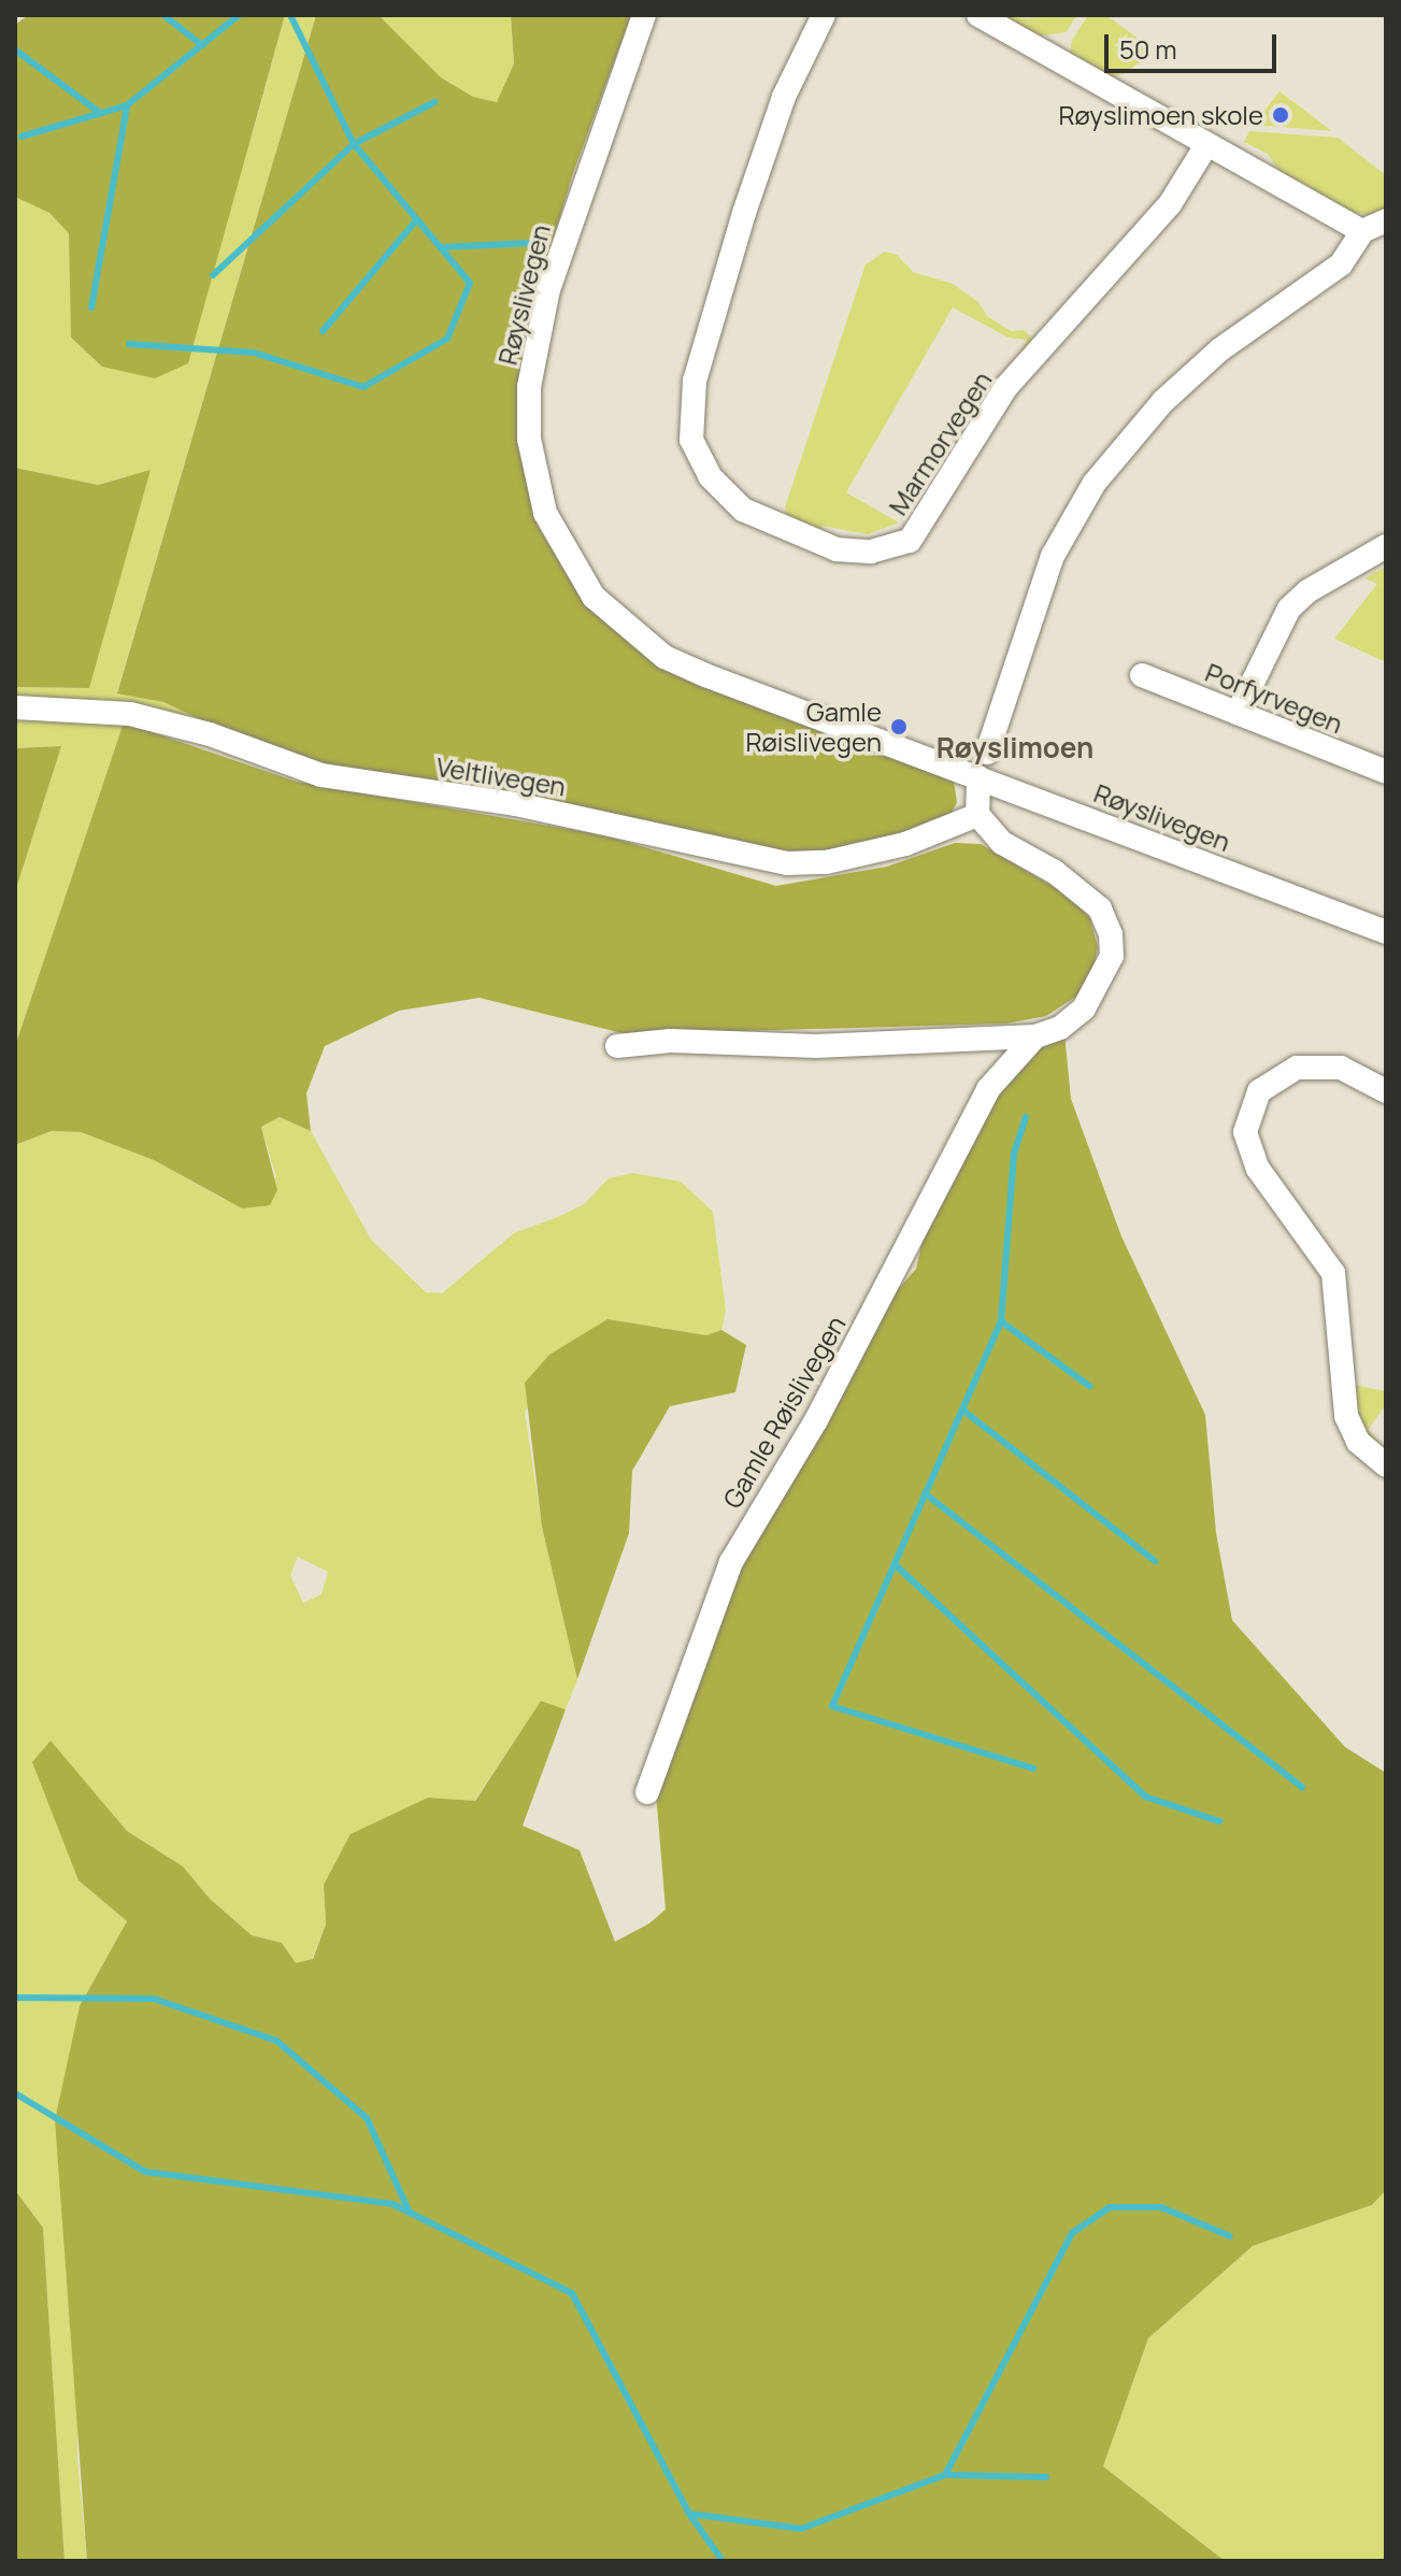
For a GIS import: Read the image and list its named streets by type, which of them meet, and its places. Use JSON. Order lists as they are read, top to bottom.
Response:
{
  "streets": {
    "street": [
      "Røyslivegen",
      "Marmorvegen",
      "Porfyrvegen",
      "Veltlivegen",
      "Gamle Røislivegen"
    ]
  },
  "crossings": [
    ["Veltlivegen", "Gamle Røislivegen"]
  ],
  "districts": ["Røyslimoen"],
  "places": ["Røyslimoen skole", "Gamle Røislivegen"],
  "scale_bar": "50 m"
}
